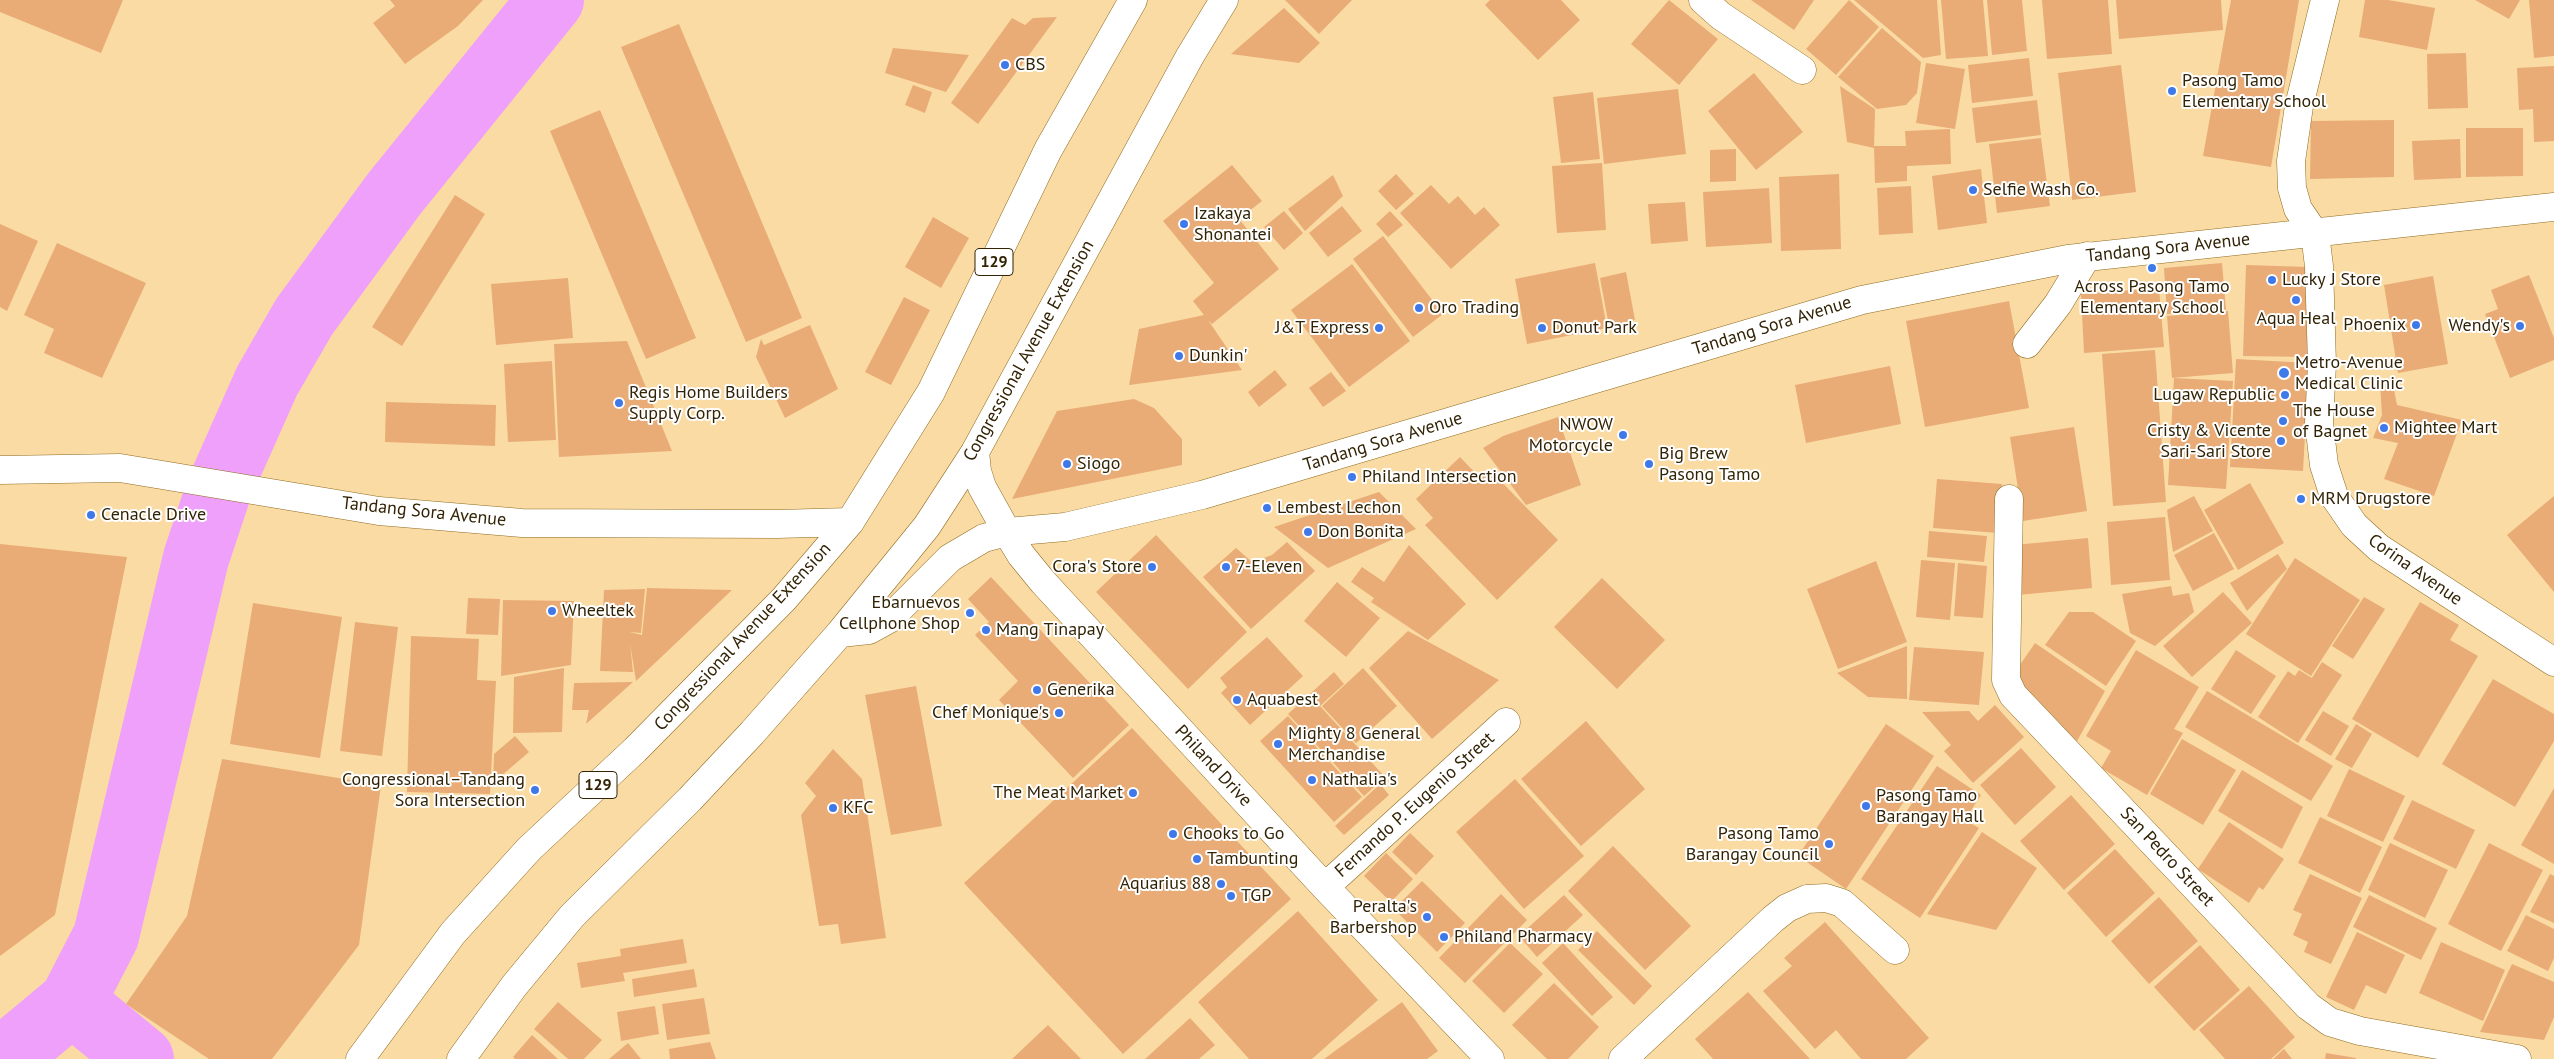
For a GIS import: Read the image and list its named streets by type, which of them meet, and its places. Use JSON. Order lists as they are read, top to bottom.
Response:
{
  "streets": {
    "main road": [
      "Tandang Sora Avenue",
      "129",
      "Congressional Avenue Extension",
      "Corina Avenue",
      "Philand Drive",
      "Fernando P. Eugenio Street",
      "San Pedro Street"
    ]
  },
  "crossings": [
    ["Tandang Sora Avenue", "Congressional Avenue Extension"],
    ["Tandang Sora Avenue", "Corina Avenue"],
    ["Tandang Sora Avenue", "Philand Drive"],
    ["Philand Drive", "Fernando P. Eugenio Street"]
  ],
  "places": [
    "CBS",
    "Pasong Tamo Elementary School",
    "Selfie Wash Co.",
    "Izakaya Shonantei",
    "Across Pasong Tamo Elementary School",
    "Lucky J Store",
    "Aqua Heal",
    "Oro Trading",
    "Phoenix",
    "Wendy's",
    "J&T Express",
    "Donut Park",
    "Dunkin'",
    "Metro-Avenue Medical Clinic",
    "Lugaw Republic",
    "Regis Home Builders Supply Corp.",
    "The House of Bagnet",
    "Mightee Mart",
    "NWOW Motorcycle",
    "Cristy & Vicente Sari-Sari Store",
    "Siogo",
    "Big Brew Pasong Tamo",
    "Philand Intersection",
    "MRM Drugstore",
    "Lembest Lechon",
    "Cenacle Drive",
    "Don Bonita",
    "Cora's Store",
    "7-Eleven",
    "Wheeltek",
    "Ebarnuevos Cellphone Shop",
    "Mang Tinapay",
    "Generika",
    "Aquabest",
    "Chef Monique's",
    "Mighty 8 General Merchandise",
    "Nathalia's",
    "Congressional–Tandang Sora Intersection",
    "The Meat Market",
    "Pasong Tamo Barangay Hall",
    "KFC",
    "Chooks to Go",
    "Pasong Tamo Barangay Council",
    "Tambunting",
    "Aquarius 88",
    "TGP",
    "Peralta's Barbershop",
    "Philand Pharmacy"
  ]
}
